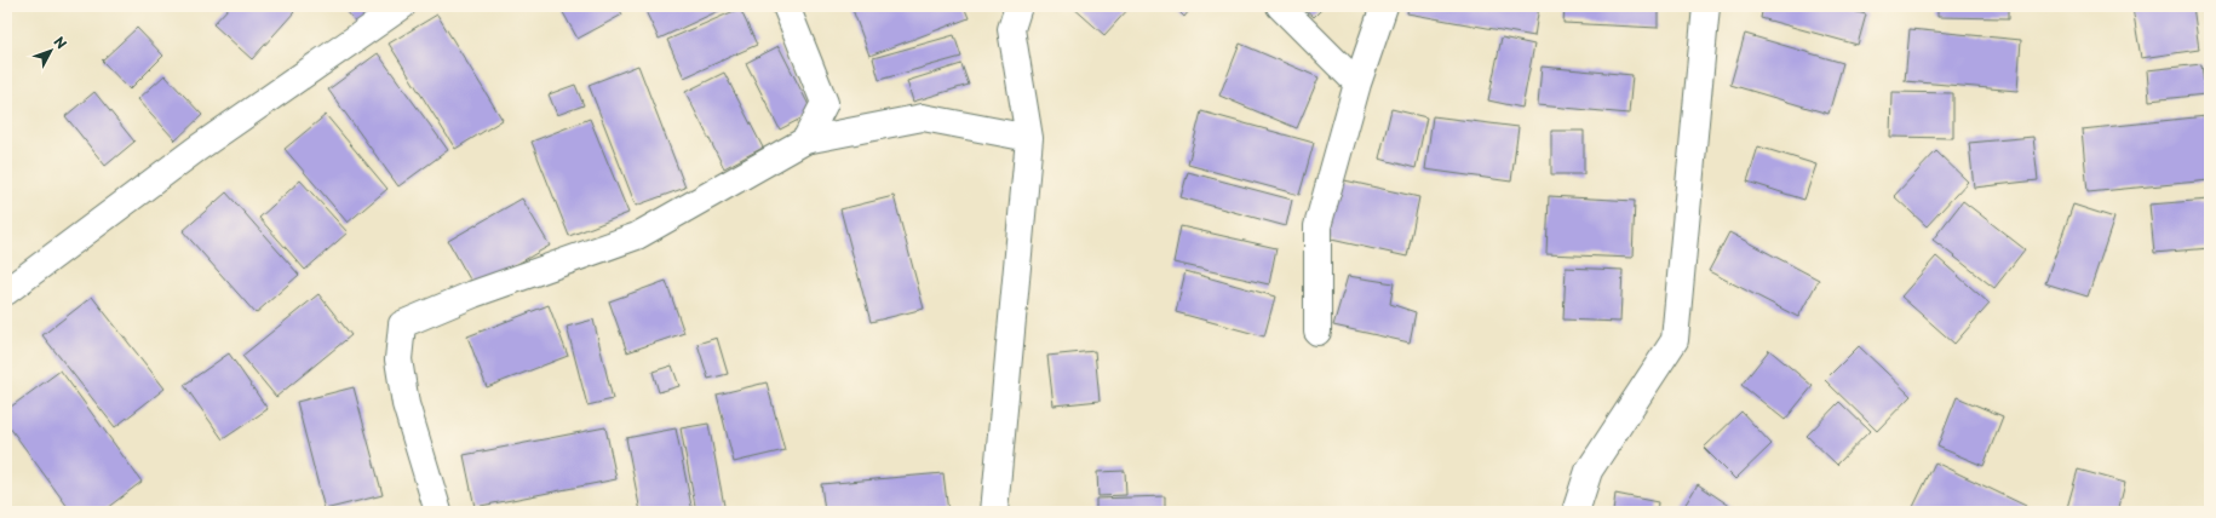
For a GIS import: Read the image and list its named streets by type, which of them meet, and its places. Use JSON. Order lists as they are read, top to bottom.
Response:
{
  "north": "top right"
}
